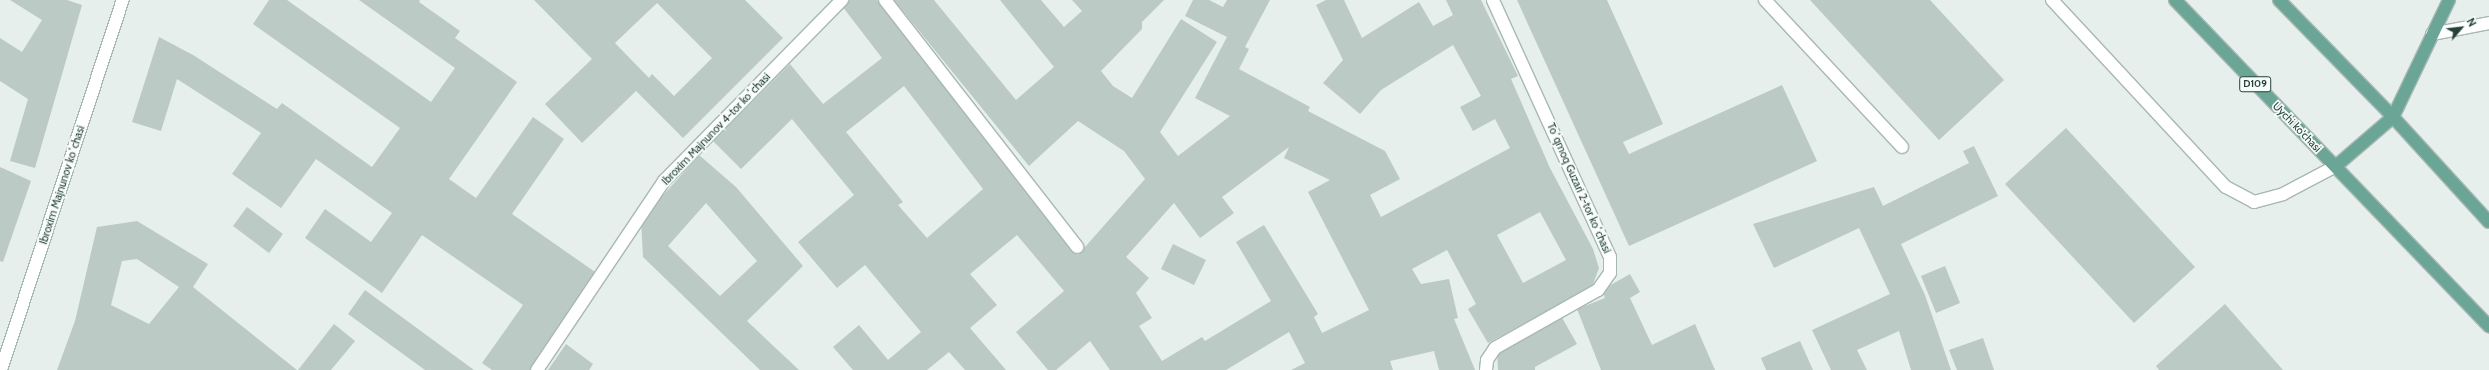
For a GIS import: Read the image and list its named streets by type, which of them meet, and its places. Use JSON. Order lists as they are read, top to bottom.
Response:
{
  "streets": {
    "main road": ["D109", "Uychi ko'chasi"],
    "street": ["Ibroxim Majnunov 4-tor koʻchasi", "Ibroxim Majnunov koʻchasi", "Toʻqmoq Guzari 2-tor koʻchasi"]
  },
  "north": "top right"
}
